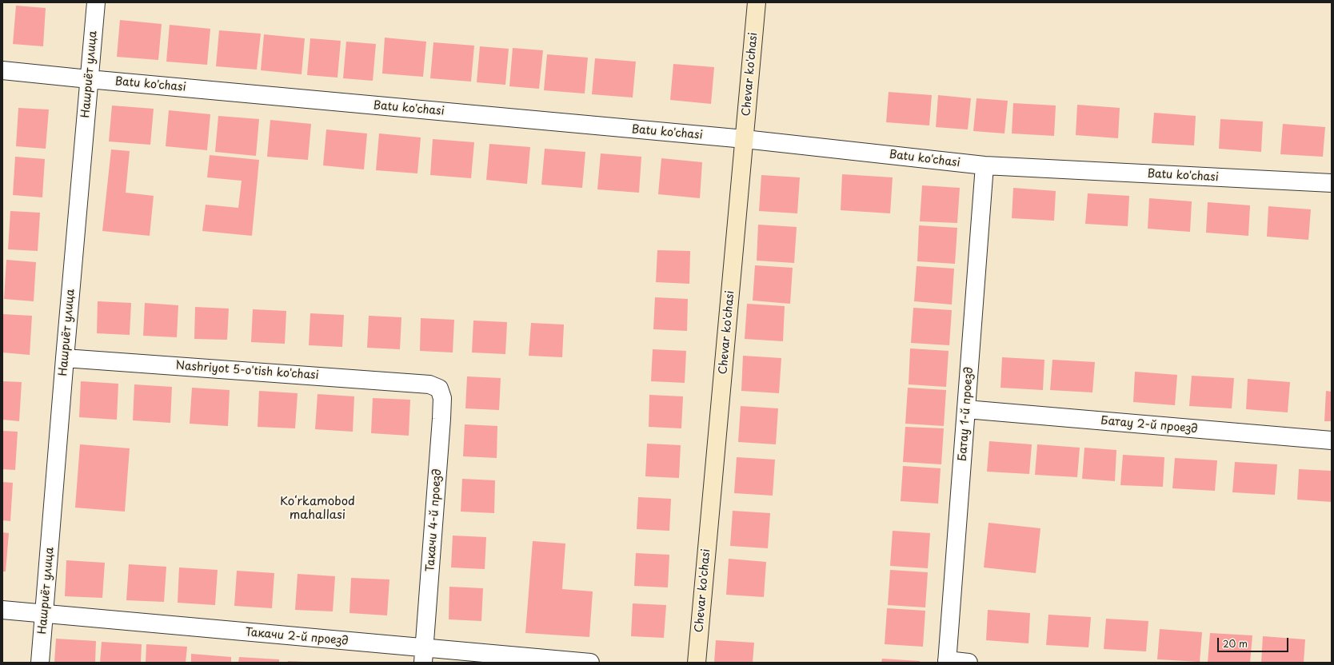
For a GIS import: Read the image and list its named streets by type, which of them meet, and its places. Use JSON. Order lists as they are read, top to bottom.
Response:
{
  "streets": {
    "street": [
      "Нашриёт улица",
      "Chevar ko'chasi",
      "Batu ko'chasi",
      "Nashriyot 5-o'tish ko'chasi",
      "Батау 1-й проезд",
      "Батау 2-й проезд",
      "Такачи 4-й проезд",
      "Такачи 2-й проезд"
    ]
  },
  "crossings": [
    ["Нашриёт улица", "Batu ko'chasi"],
    ["Нашриёт улица", "Nashriyot 5-o'tish ko'chasi"],
    ["Нашриёт улица", "Такачи 2-й проезд"],
    ["Chevar ko'chasi", "Batu ko'chasi"],
    ["Batu ko'chasi", "Батау 1-й проезд"],
    ["Nashriyot 5-o'tish ko'chasi", "Такачи 4-й проезд"],
    ["Батау 1-й проезд", "Батау 2-й проезд"],
    ["Такачи 4-й проезд", "Такачи 2-й проезд"]
  ],
  "districts": ["Koʻrkamobod mahallasi"],
  "scale_bar": "20 m"
}
